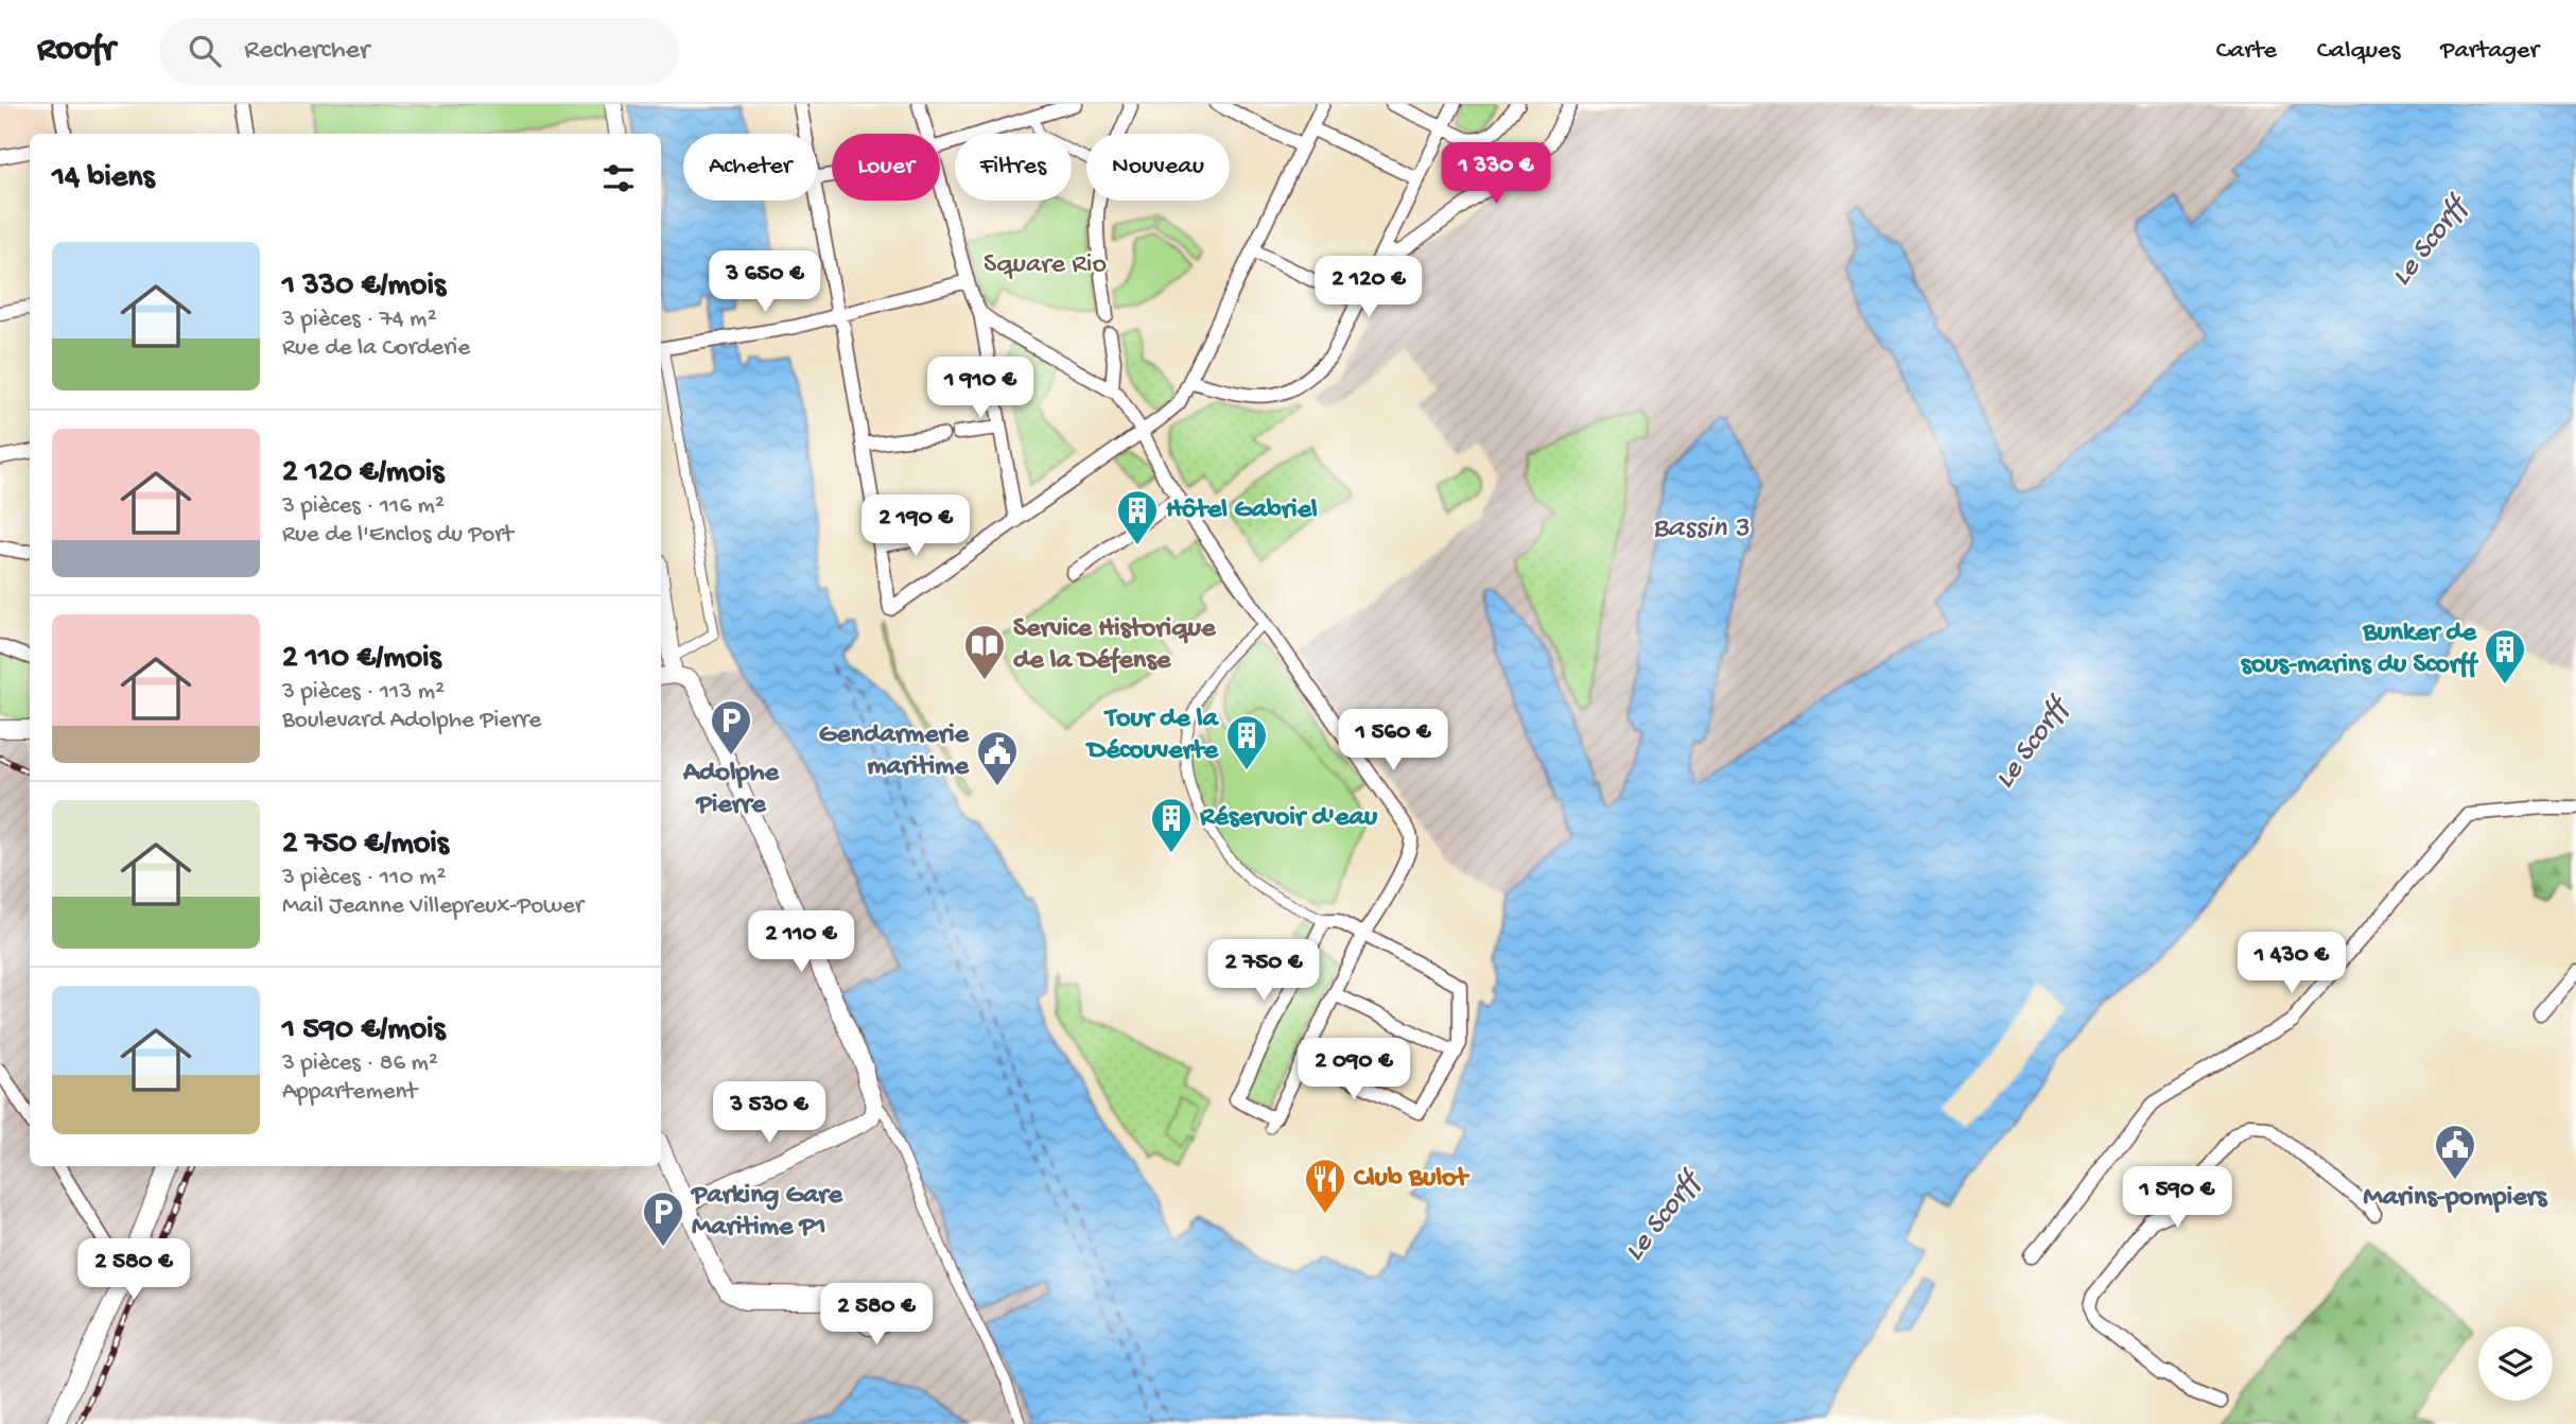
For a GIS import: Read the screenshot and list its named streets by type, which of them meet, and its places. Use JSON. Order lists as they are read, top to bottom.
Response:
{
  "water": ["Le Scorff", "Bassin 3"],
  "parks": ["Square Rio"],
  "places": {
    "building": [
      "Hôtel Gabriel",
      "Bunker de sous-marins du Scorff",
      "Tour de la Découverte",
      "Réservoir d'eau"
    ],
    "library": ["Service Historique de la Défense"],
    "parking": ["Adolphe Pierre", "Parking Gare Maritime P1"],
    "public building": ["Gendarmerie maritime", "Marins-pompiers"],
    "restaurant": ["Club Bulot"]
  },
  "page": {
    "header": "Roofr",
    "search": "Rechercher",
    "nav": ["Carte", "Calques", "Partager"],
    "chip": [
      "Acheter",
      "Louer",
      "Filtres",
      "Nouveau"
    ],
    "heading": "14 biens",
    "price": [
      "1 330 €",
      "3 650 €",
      "2 120 €",
      "1 910 €",
      "2 190 €",
      "1 560 €",
      "2 110 €",
      "1 430 €",
      "2 750 €",
      "2 090 €",
      "3 530 €",
      "1 590 €",
      "2 580 €",
      "2 580 €"
    ],
    "list": [
      {
        "name": "1 330 €/mois",
        "note": "3 pièces · 74 m² · Rue de la Corderie"
      },
      {
        "name": "2 120 €/mois",
        "note": "3 pièces · 116 m² · Rue de l'Enclos du Port"
      },
      {
        "name": "2 110 €/mois",
        "note": "3 pièces · 113 m² · Boulevard Adolphe Pierre"
      },
      {
        "name": "2 750 €/mois",
        "note": "3 pièces · 110 m² · Mail Jeanne Villepreux-Power"
      },
      {
        "name": "1 590 €/mois",
        "note": "3 pièces · 86 m² · Appartement"
      }
    ]
  }
}
